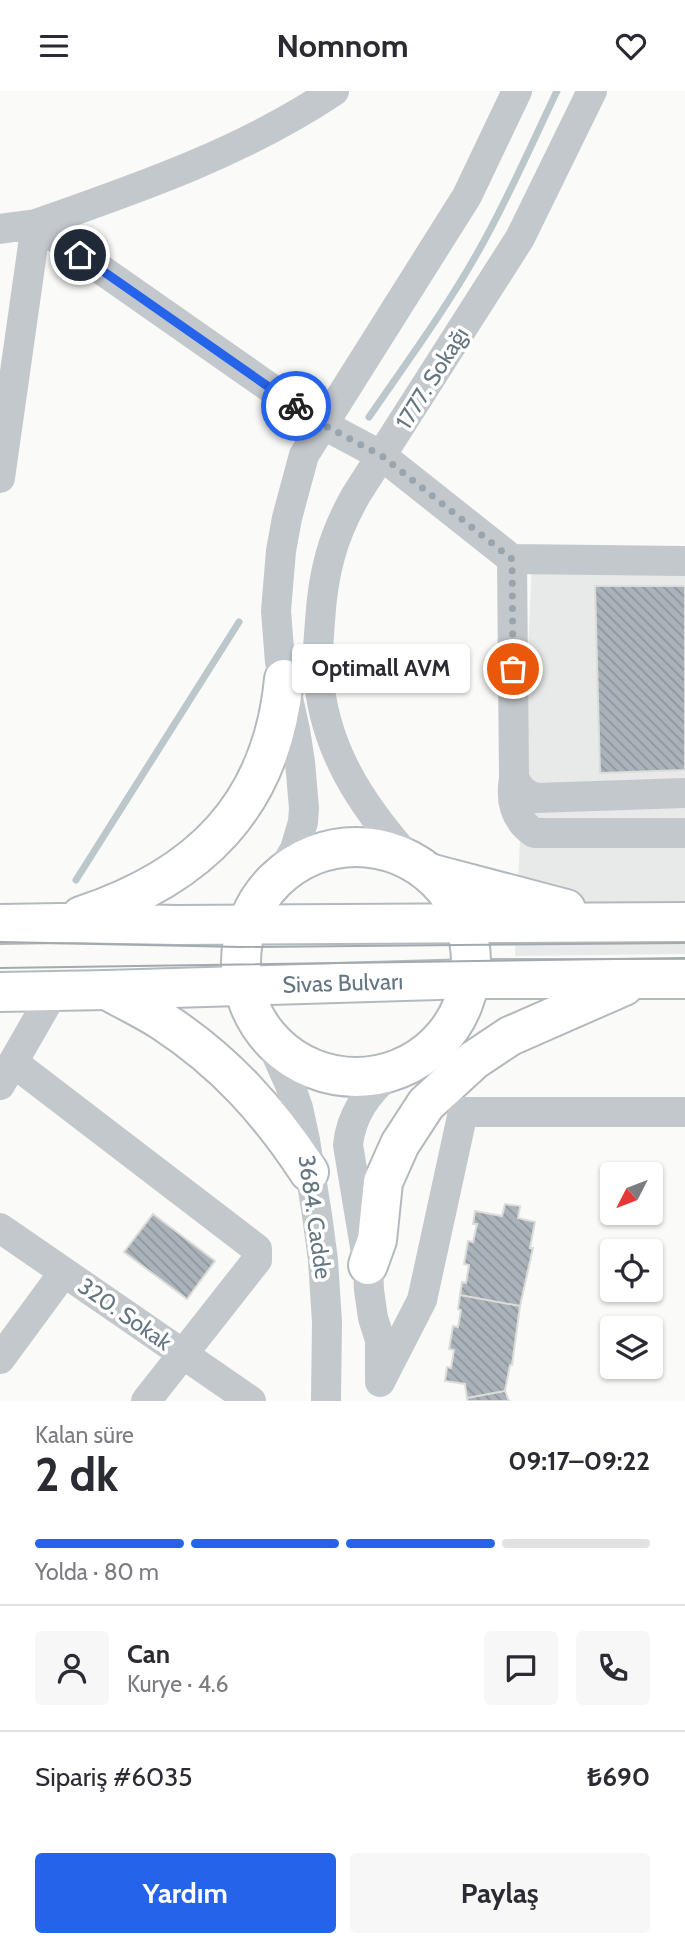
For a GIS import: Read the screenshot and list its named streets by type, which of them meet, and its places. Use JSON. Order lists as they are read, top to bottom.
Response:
{
  "streets": {
    "highway": ["Sivas Bulvarı"],
    "street": ["1777. Sokağı", "3684. Cadde", "320. Sokak"]
  },
  "places": ["Optimall AVM"],
  "north": "bottom left",
  "page": {
    "header": "Nomnom",
    "bubble": "Optimall AVM",
    "heading": ["2 dk", "Kalan süre", "09:17–09:22"],
    "panel": [
      "Can",
      "Kurye · 4.6",
      "Sipariş #6035",
      "₺690"
    ],
    "bar": "Yolda · 80 m",
    "buttons": ["Yardım", "Paylaş"]
  }
}
